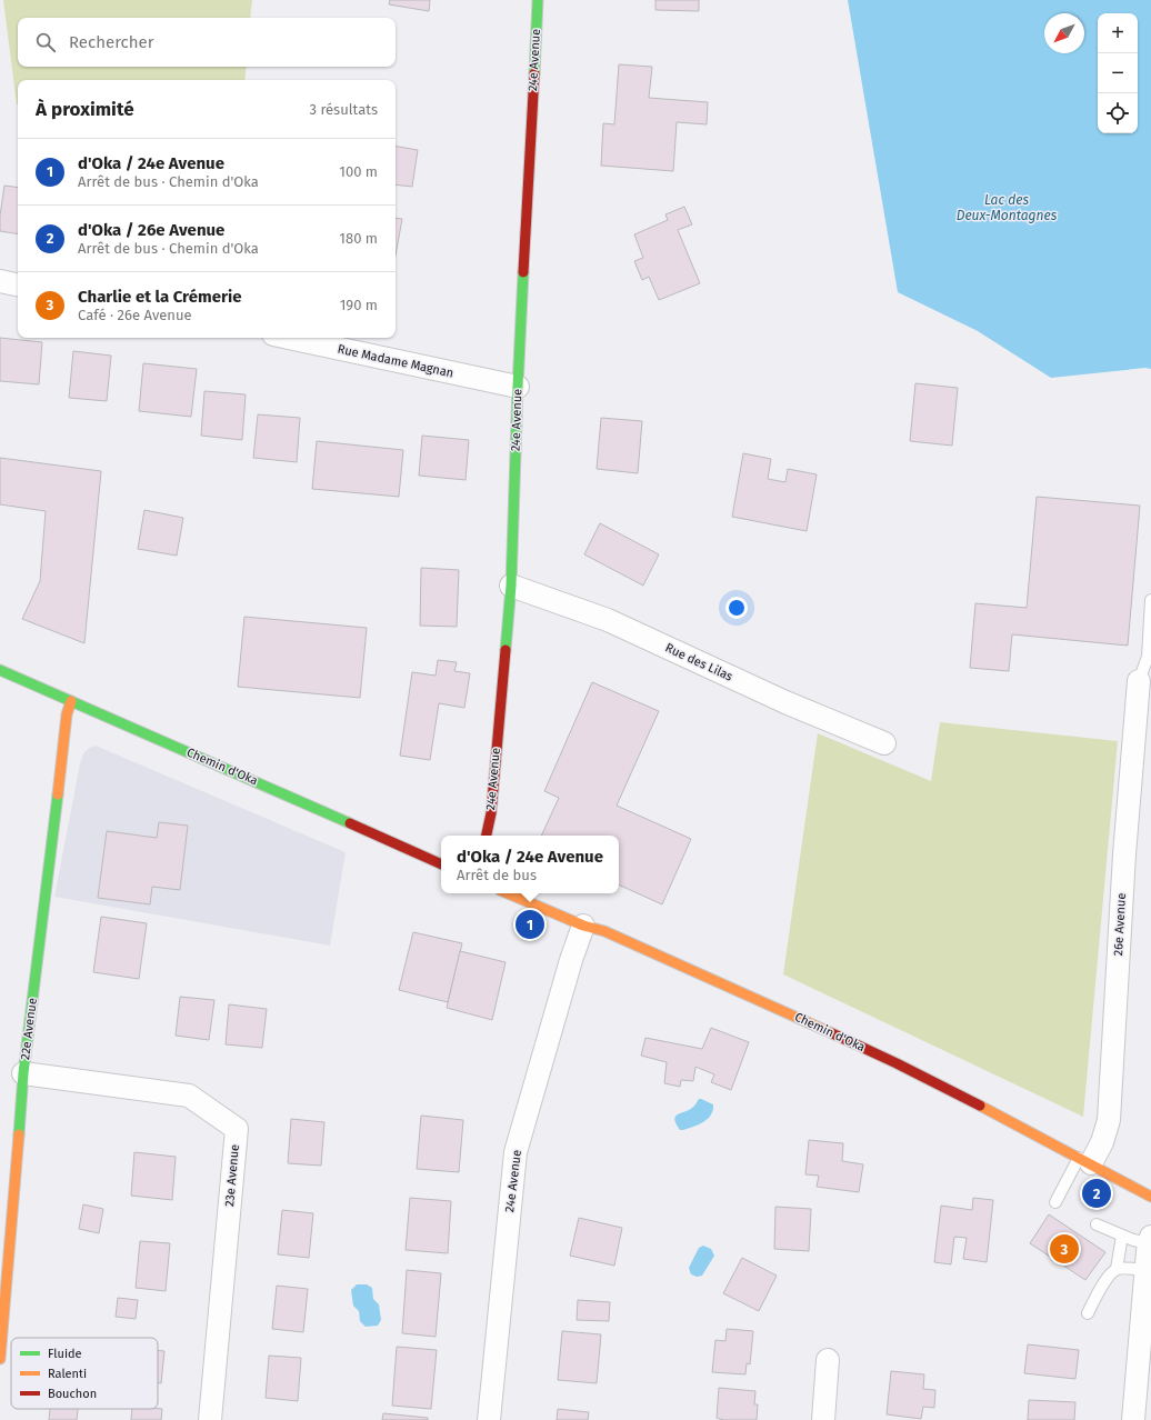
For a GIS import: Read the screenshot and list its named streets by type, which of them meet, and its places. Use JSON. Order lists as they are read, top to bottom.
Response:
{
  "streets": {
    "street": [
      "24e Avenue",
      "Rue Madame Magnan",
      "Rue des Lilas",
      "Chemin d'Oka",
      "26e Avenue",
      "22e Avenue",
      "23e Avenue"
    ]
  },
  "crossings": [
    ["24e Avenue", "Rue Madame Magnan"],
    ["24e Avenue", "Rue des Lilas"],
    ["24e Avenue", "Chemin d'Oka"],
    ["Chemin d'Oka", "26e Avenue"],
    ["Chemin d'Oka", "22e Avenue"],
    ["22e Avenue", "23e Avenue"]
  ],
  "water": ["Lac des Deux-Montagnes"],
  "legend": ["Fluide", "Ralenti", "Bouchon"],
  "north": "bottom left",
  "page": {
    "map_buttons": ["+", "−"],
    "search": "Rechercher",
    "heading": ["À proximité", "3 résultats"],
    "list": [
      {
        "mark": "1",
        "name": "d'Oka / 24e Avenue",
        "note": "Arrêt de bus · Chemin d'Oka",
        "value": "100 m"
      },
      {
        "mark": "2",
        "name": "d'Oka / 26e Avenue",
        "note": "Arrêt de bus · Chemin d'Oka",
        "value": "180 m"
      },
      {
        "mark": "3",
        "name": "Charlie et la Crémerie",
        "note": "Café · 26e Avenue",
        "value": "190 m"
      }
    ],
    "popup": ["d'Oka / 24e Avenue", "Arrêt de bus"],
    "pins": ["1", "2", "3"]
  }
}
